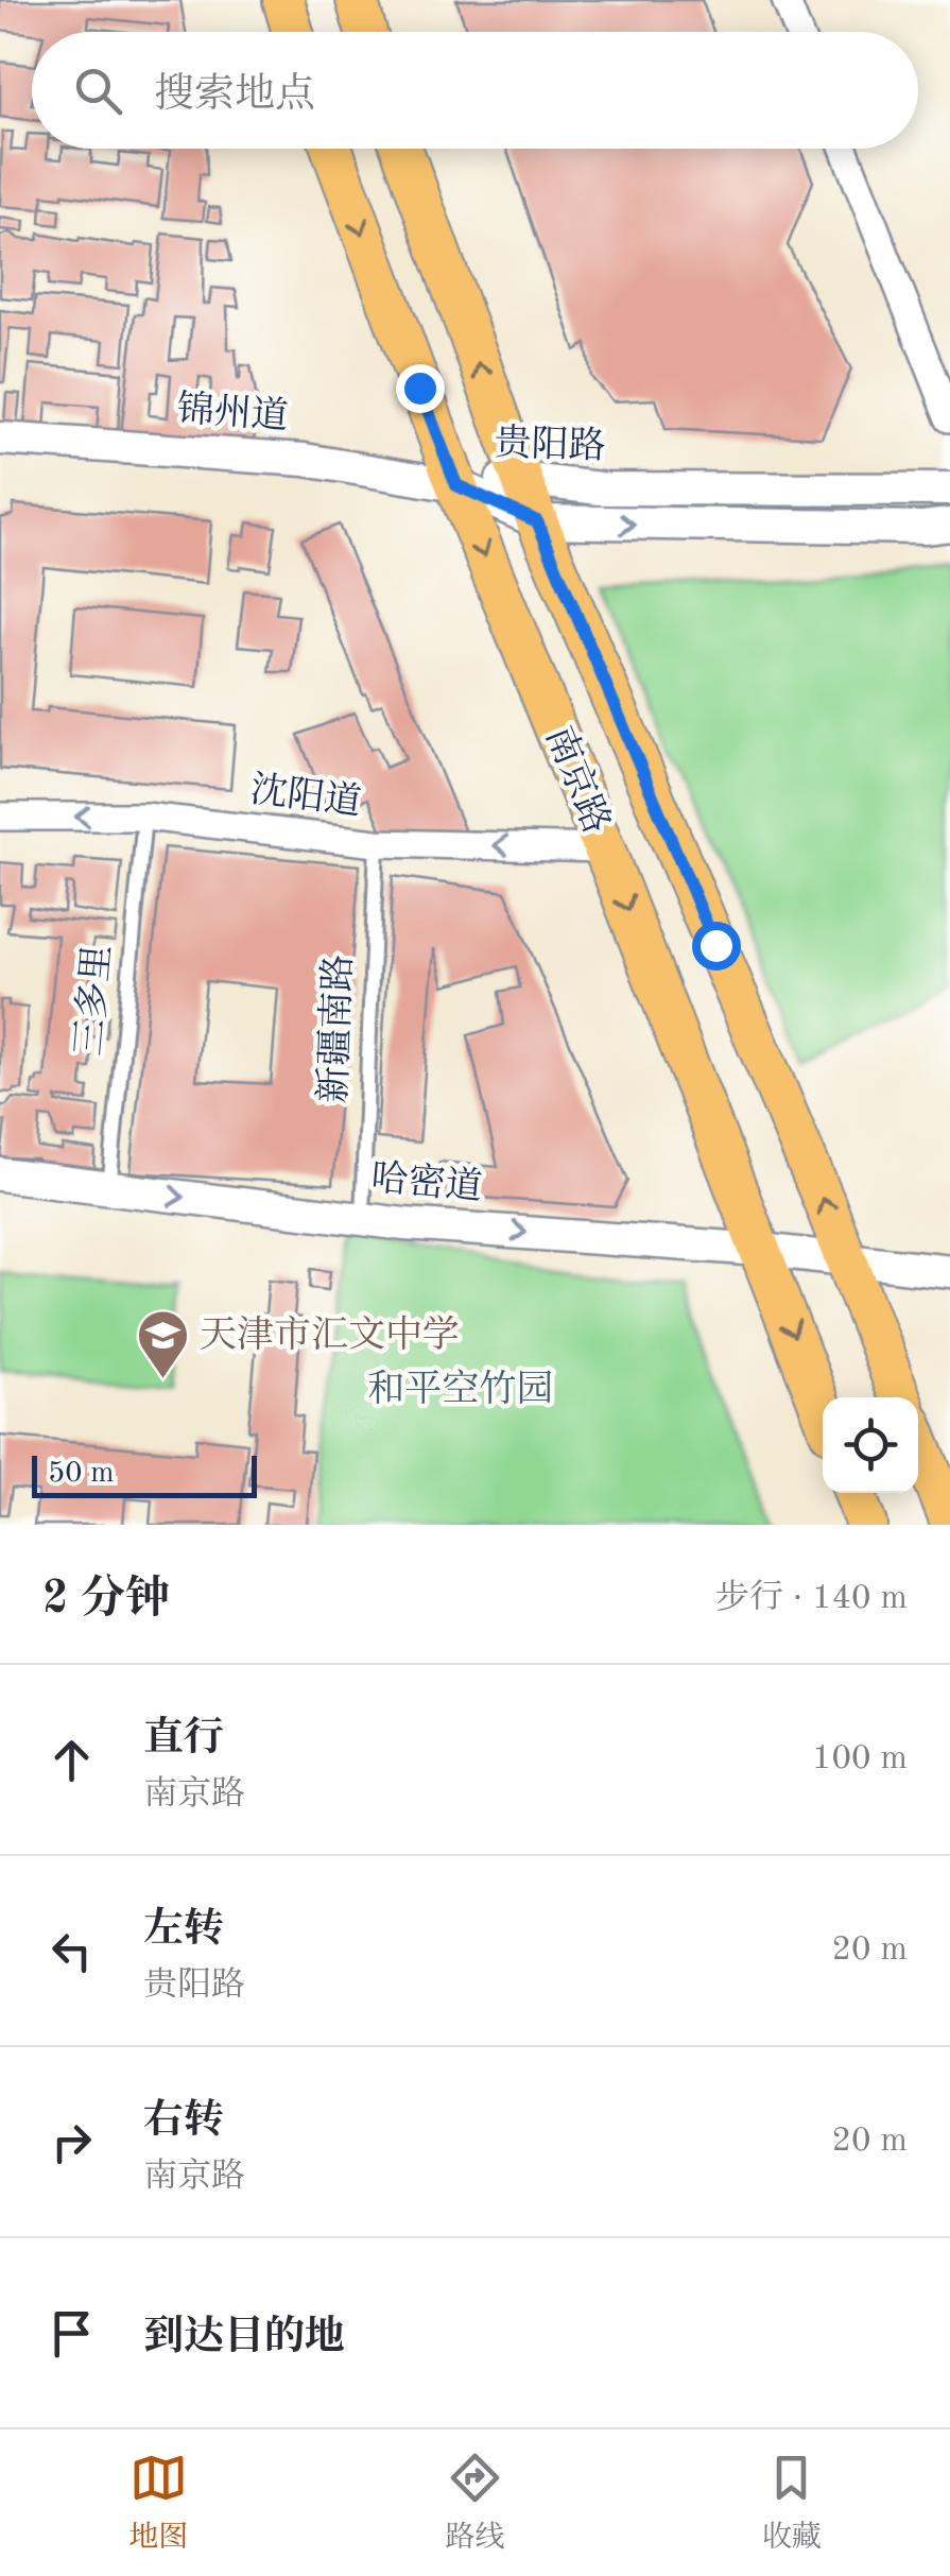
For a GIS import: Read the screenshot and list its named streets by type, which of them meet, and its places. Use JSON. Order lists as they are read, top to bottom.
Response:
{
  "streets": {
    "main road": ["南京路"],
    "street": [
      "锦州道",
      "贵阳路",
      "沈阳道",
      "哈密道"
    ],
    "lane": ["三多里", "新疆南路"]
  },
  "crossings": [
    ["锦州道", "贵阳路"],
    ["锦州道", "南京路"],
    ["贵阳路", "南京路"],
    ["南京路", "沈阳道"],
    ["南京路", "哈密道"],
    ["沈阳道", "三多里"],
    ["沈阳道", "新疆南路"],
    ["三多里", "哈密道"],
    ["新疆南路", "哈密道"]
  ],
  "one_way": ["沈阳道", "哈密道"],
  "parks": ["和平空竹园"],
  "places": {
    "school or university": ["天津市汇文中学"]
  },
  "scale_bar": "50 m",
  "page": {
    "search": "搜索地点",
    "scale": "50 m",
    "heading": ["2 分钟", "步行 · 140 m"],
    "list": [
      ["直行", "南京路", "100 m"],
      ["左转", "贵阳路", "20 m"],
      ["右转", "南京路", "20 m"],
      "到达目的地"
    ],
    "nav": ["地图", "路线", "收藏"]
  }
}
